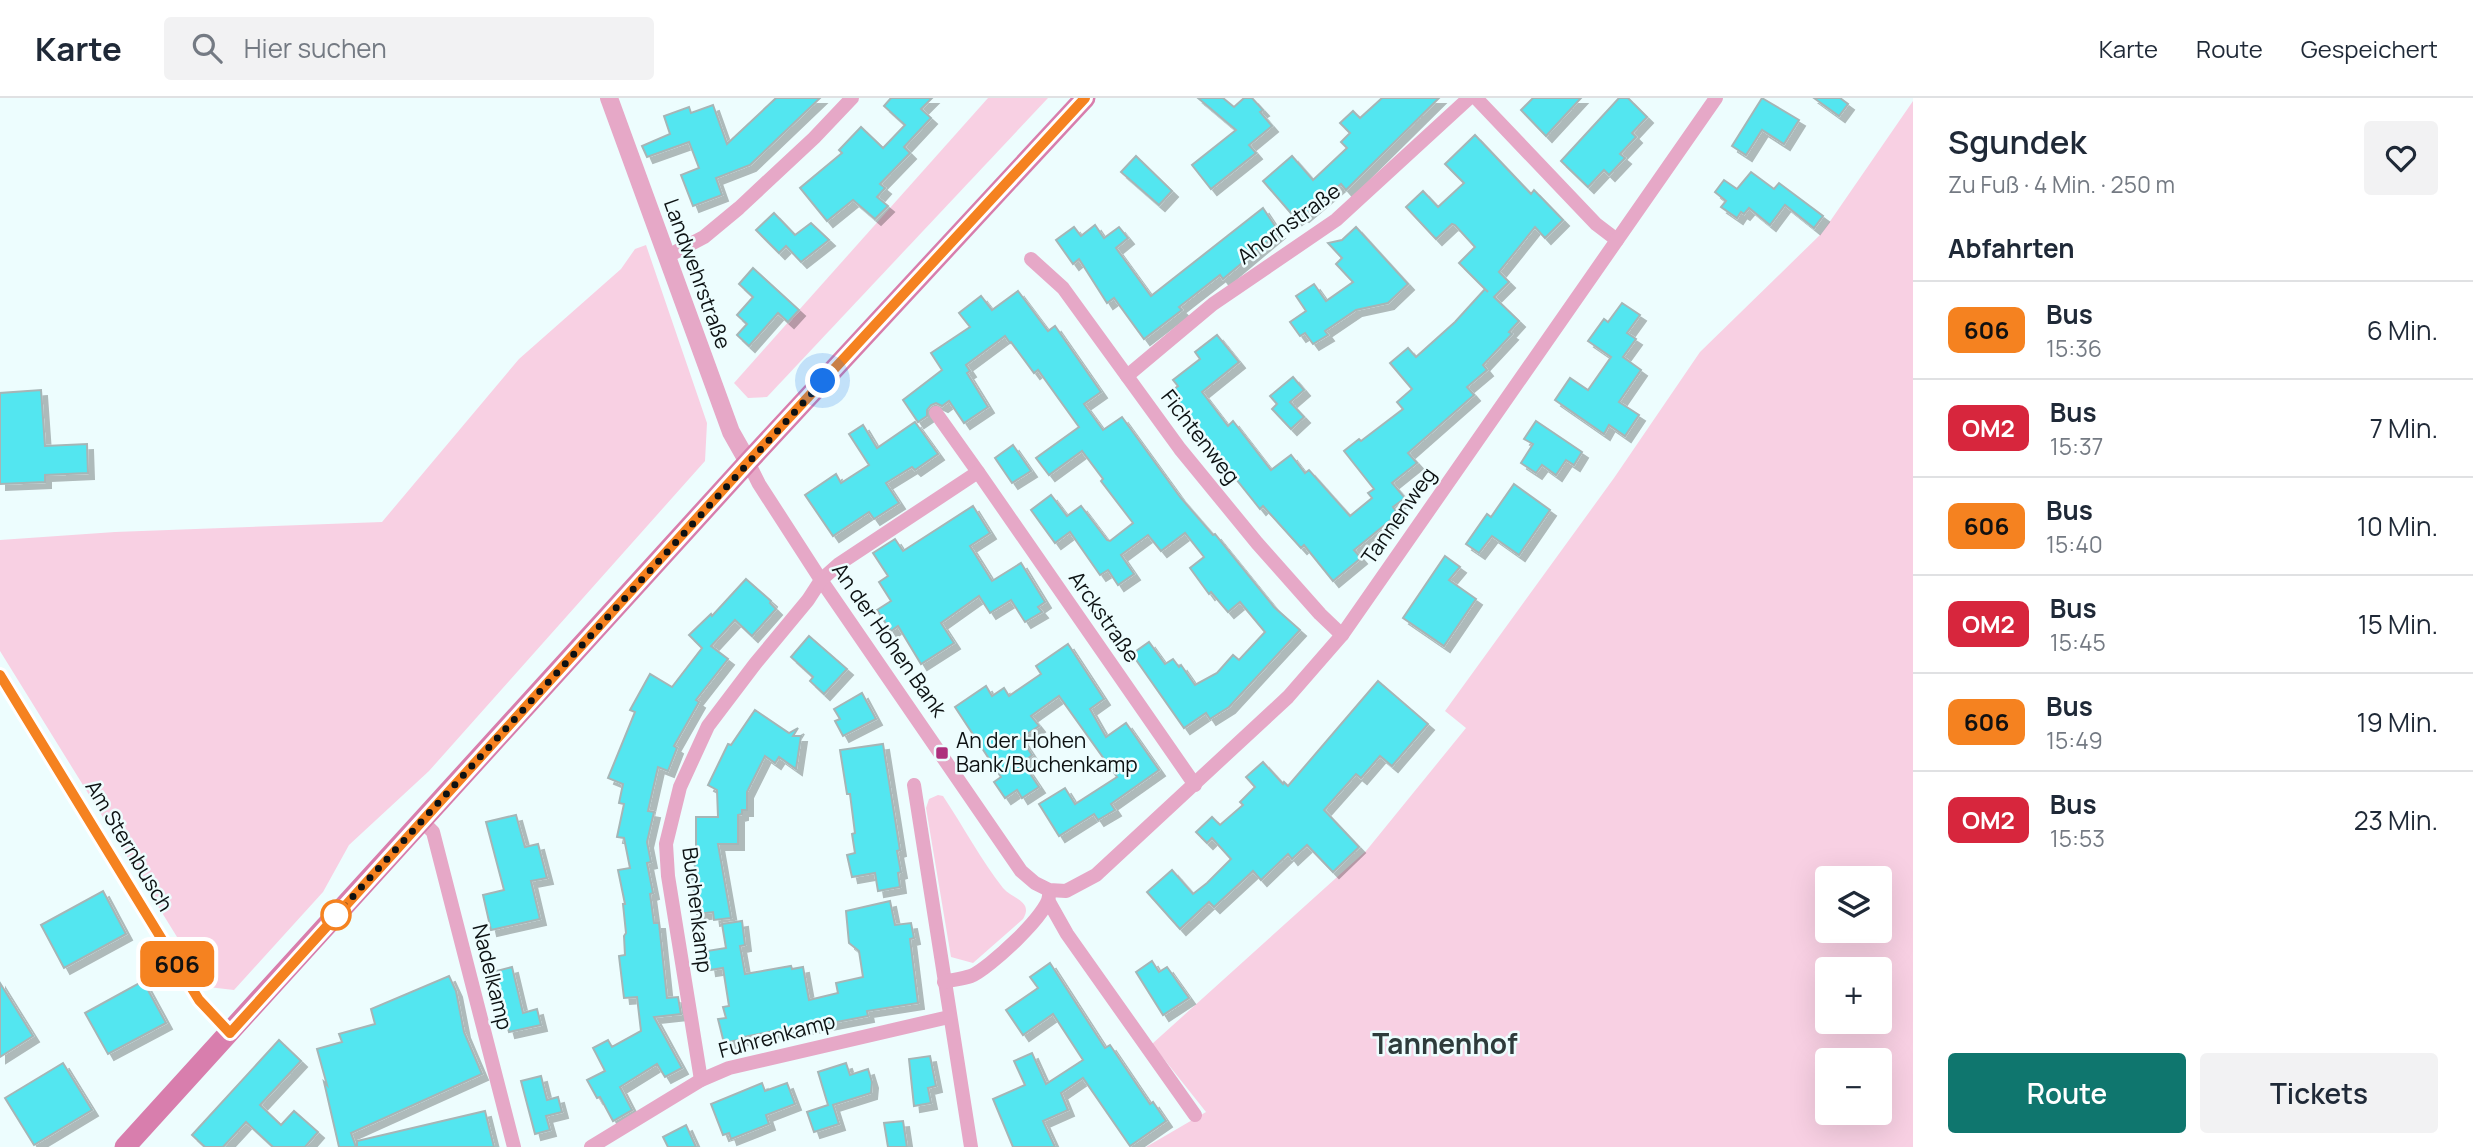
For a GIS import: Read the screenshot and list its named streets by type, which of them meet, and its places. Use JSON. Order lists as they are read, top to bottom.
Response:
{
  "streets": {
    "street": [
      "Ahornstraße",
      "Landwehrstraße",
      "Fichtenweg",
      "Tannenweg",
      "Arckstraße",
      "An der Hohen Bank",
      "Am Sternbusch",
      "Buchenkamp",
      "Nadelkamp",
      "Fuhrenkamp"
    ]
  },
  "crossings": [
    ["Ahornstraße", "Fichtenweg"],
    ["Landwehrstraße", "An der Hohen Bank"],
    ["Fichtenweg", "Tannenweg"],
    ["Tannenweg", "Arckstraße"],
    ["Tannenweg", "An der Hohen Bank"],
    ["An der Hohen Bank", "Buchenkamp"],
    ["Buchenkamp", "Fuhrenkamp"]
  ],
  "districts": ["Tannenhof"],
  "places": {
    "transit": ["An der Hohen Bank/Buchenkamp"]
  },
  "lines": ["bus line 606"],
  "page": {
    "header": "Karte",
    "search": "Hier suchen",
    "nav": ["Karte", "Route", "Gespeichert"],
    "on_map": "606",
    "heading": [
      ["Sgundek", "Zu Fuß · 4 Min. · 250 m"],
      "Abfahrten"
    ],
    "list": [
      {
        "mark": "606",
        "name": "Bus",
        "note": "15:36",
        "value": "6 Min."
      },
      {
        "mark": "OM2",
        "name": "Bus",
        "note": "15:37",
        "value": "7 Min."
      },
      {
        "mark": "606",
        "name": "Bus",
        "note": "15:40",
        "value": "10 Min."
      },
      {
        "mark": "OM2",
        "name": "Bus",
        "note": "15:45",
        "value": "15 Min."
      },
      {
        "mark": "606",
        "name": "Bus",
        "note": "15:49",
        "value": "19 Min."
      },
      {
        "mark": "OM2",
        "name": "Bus",
        "note": "15:53",
        "value": "23 Min."
      }
    ],
    "map_buttons": ["+", "−"],
    "buttons": ["Route", "Tickets"]
  }
}
